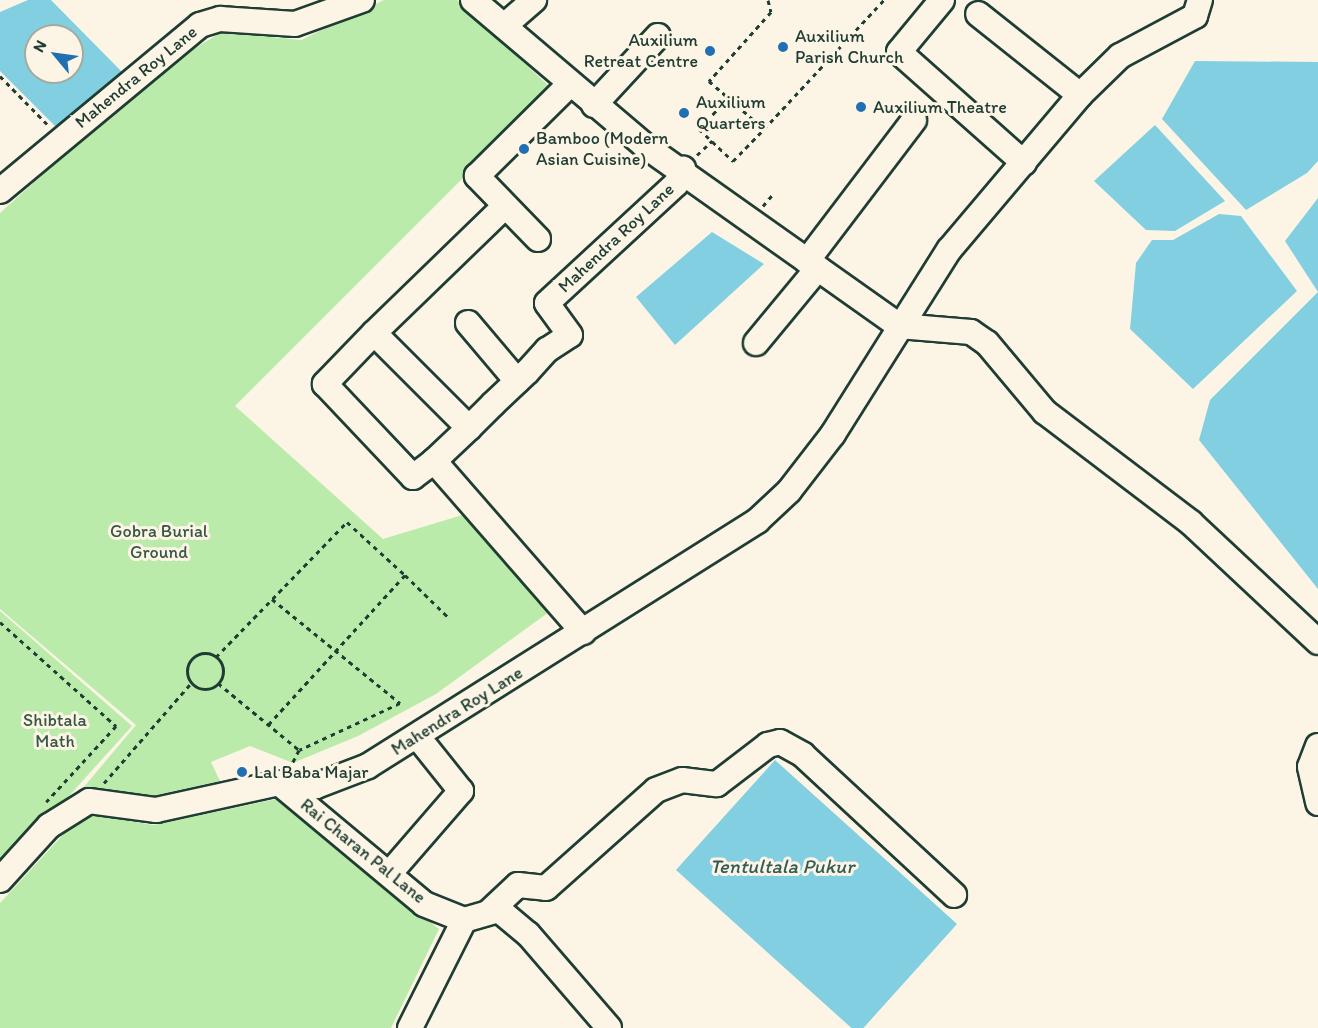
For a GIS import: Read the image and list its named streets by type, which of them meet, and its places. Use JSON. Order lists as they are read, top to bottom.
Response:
{
  "streets": {
    "street": ["Mahendra Roy Lane", "Rai Charan Pal Lane"]
  },
  "crossings": [
    ["Mahendra Roy Lane", "Rai Charan Pal Lane"]
  ],
  "water": ["Tentultala Pukur"],
  "parks": ["Gobra Burial Ground", "Shibtala Math"],
  "places": [
    "Auxilium Parish Church",
    "Auxilium Retreat Centre",
    "Auxilium Theatre",
    "Auxilium Quarters",
    "Bamboo (Modern Asian Cuisine)",
    "Lal Baba Majar"
  ],
  "north": "top left"
}
